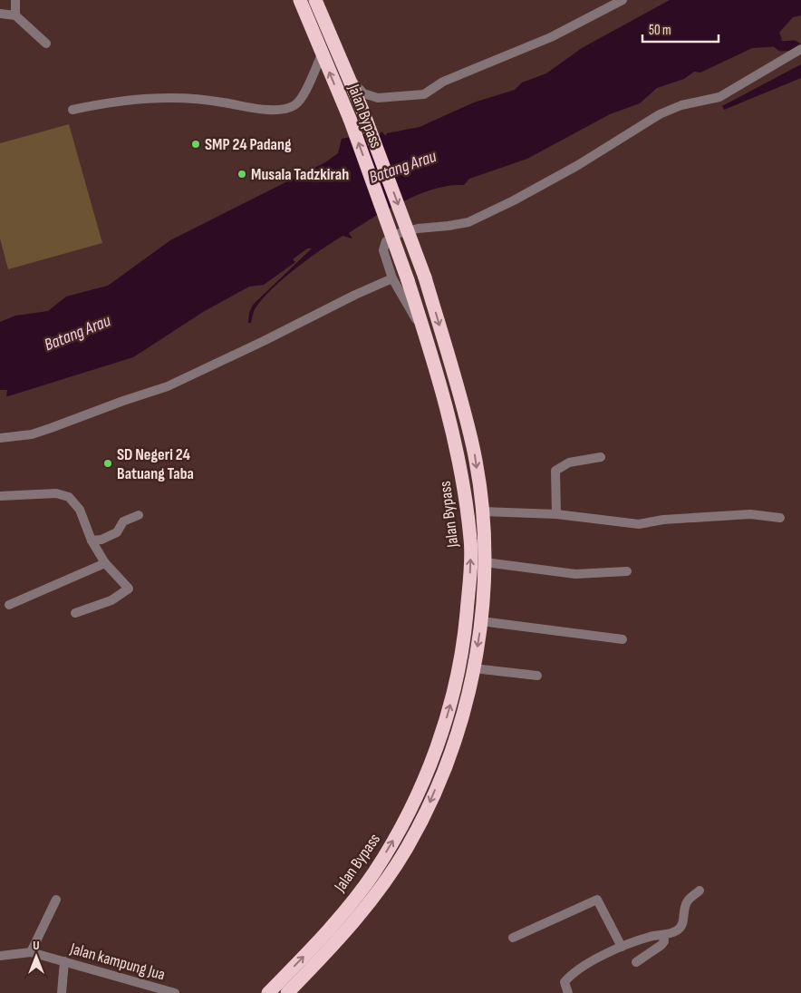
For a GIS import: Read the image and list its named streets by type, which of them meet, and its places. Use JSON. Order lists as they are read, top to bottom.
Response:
{
  "streets": {
    "highway": ["Jalan Bypass"],
    "street": ["Jalan kampung Jua"]
  },
  "water": ["Batang Arau"],
  "places": ["SMP 24 Padang", "Musala Tadzkirah", "SD Negeri 24 Batuang Taba"],
  "scale_bar": "50 m",
  "north": "top"
}
